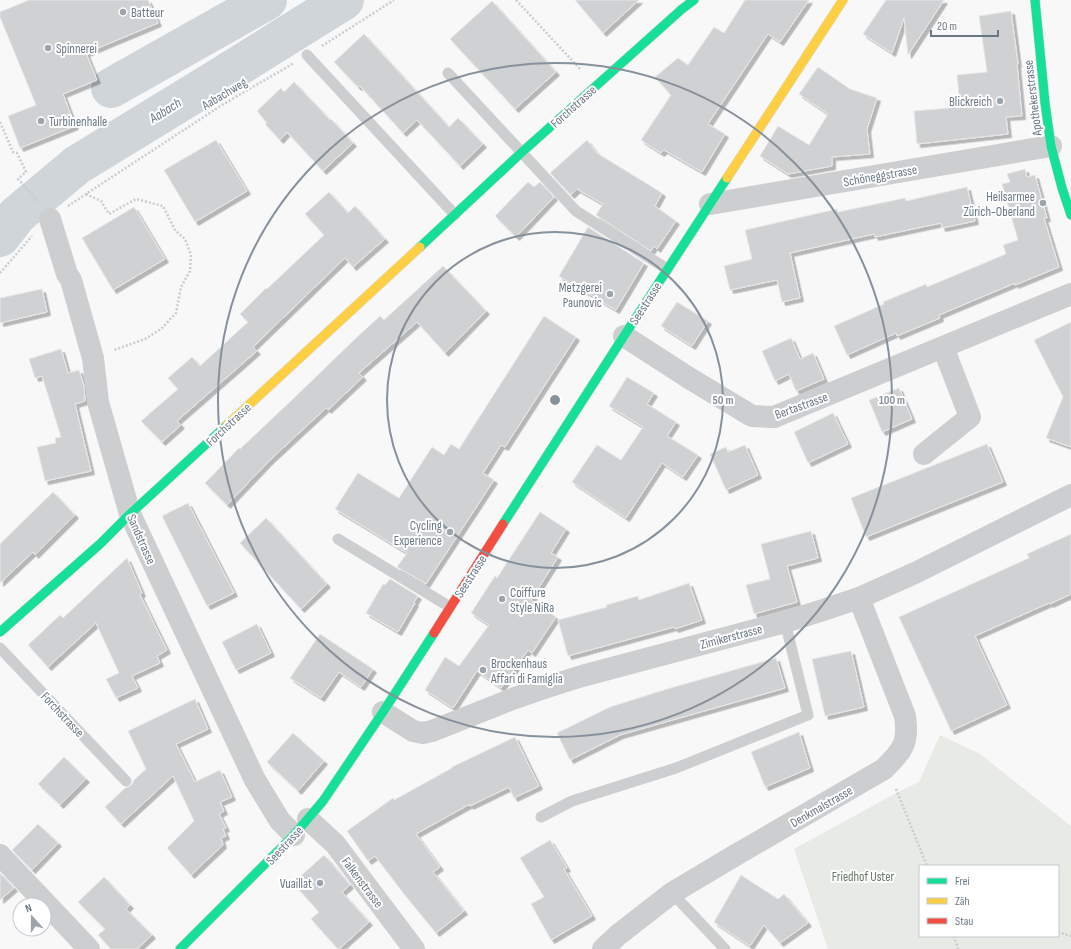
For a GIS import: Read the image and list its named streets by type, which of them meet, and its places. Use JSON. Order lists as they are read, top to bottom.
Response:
{
  "streets": {
    "street": [
      "Apothekerstrasse",
      "Forchstrasse",
      "Schöneggstrasse",
      "Seestrasse",
      "Bertastrasse",
      "Sandstrasse",
      "Zimikerstrasse",
      "Denkmalstrasse",
      "Falkenstrasse"
    ],
    "path": ["Aabachweg"]
  },
  "crossings": [
    ["Aabachweg", "Sandstrasse"],
    ["Apothekerstrasse", "Schöneggstrasse"],
    ["Forchstrasse", "Sandstrasse"],
    ["Schöneggstrasse", "Seestrasse"],
    ["Seestrasse", "Bertastrasse"],
    ["Seestrasse", "Sandstrasse"],
    ["Seestrasse", "Zimikerstrasse"],
    ["Seestrasse", "Falkenstrasse"],
    ["Sandstrasse", "Falkenstrasse"],
    ["Zimikerstrasse", "Denkmalstrasse"]
  ],
  "water": ["Aabach"],
  "parks": ["Friedhof Uster"],
  "places": [
    "Batteur",
    "Spinnerei",
    "Blickreich",
    "Turbinenhalle",
    "Heilsarmee Zürich-Oberland",
    "Metzgerei Paunovic",
    "Cycling Experience",
    "Coiffure Style NiRa",
    "Brockenhaus Affari di Famiglia",
    "Vuaillat"
  ],
  "legend": ["Frei", "Zäh", "Stau"],
  "scale_bar": "20 m",
  "north": "top",
  "rings": ["50 m", "100 m"]
}
